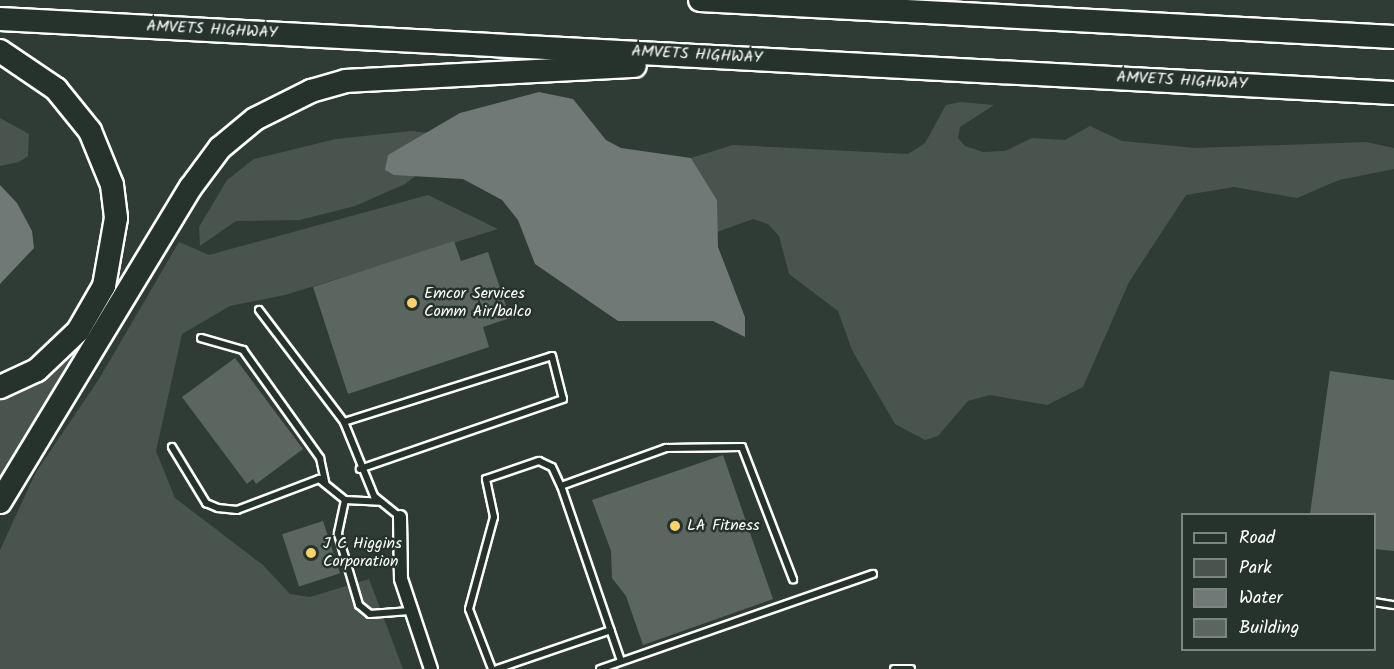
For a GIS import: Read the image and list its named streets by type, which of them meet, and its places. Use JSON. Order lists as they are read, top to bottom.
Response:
{
  "streets": {
    "highway": ["AMVETS HIGHWAY"]
  },
  "places": ["Emcor Services Comm Air/balco", "LA Fitness", "J C Higgins Corporation"],
  "legend": [
    "Road",
    "Park",
    "Water",
    "Building"
  ]
}
